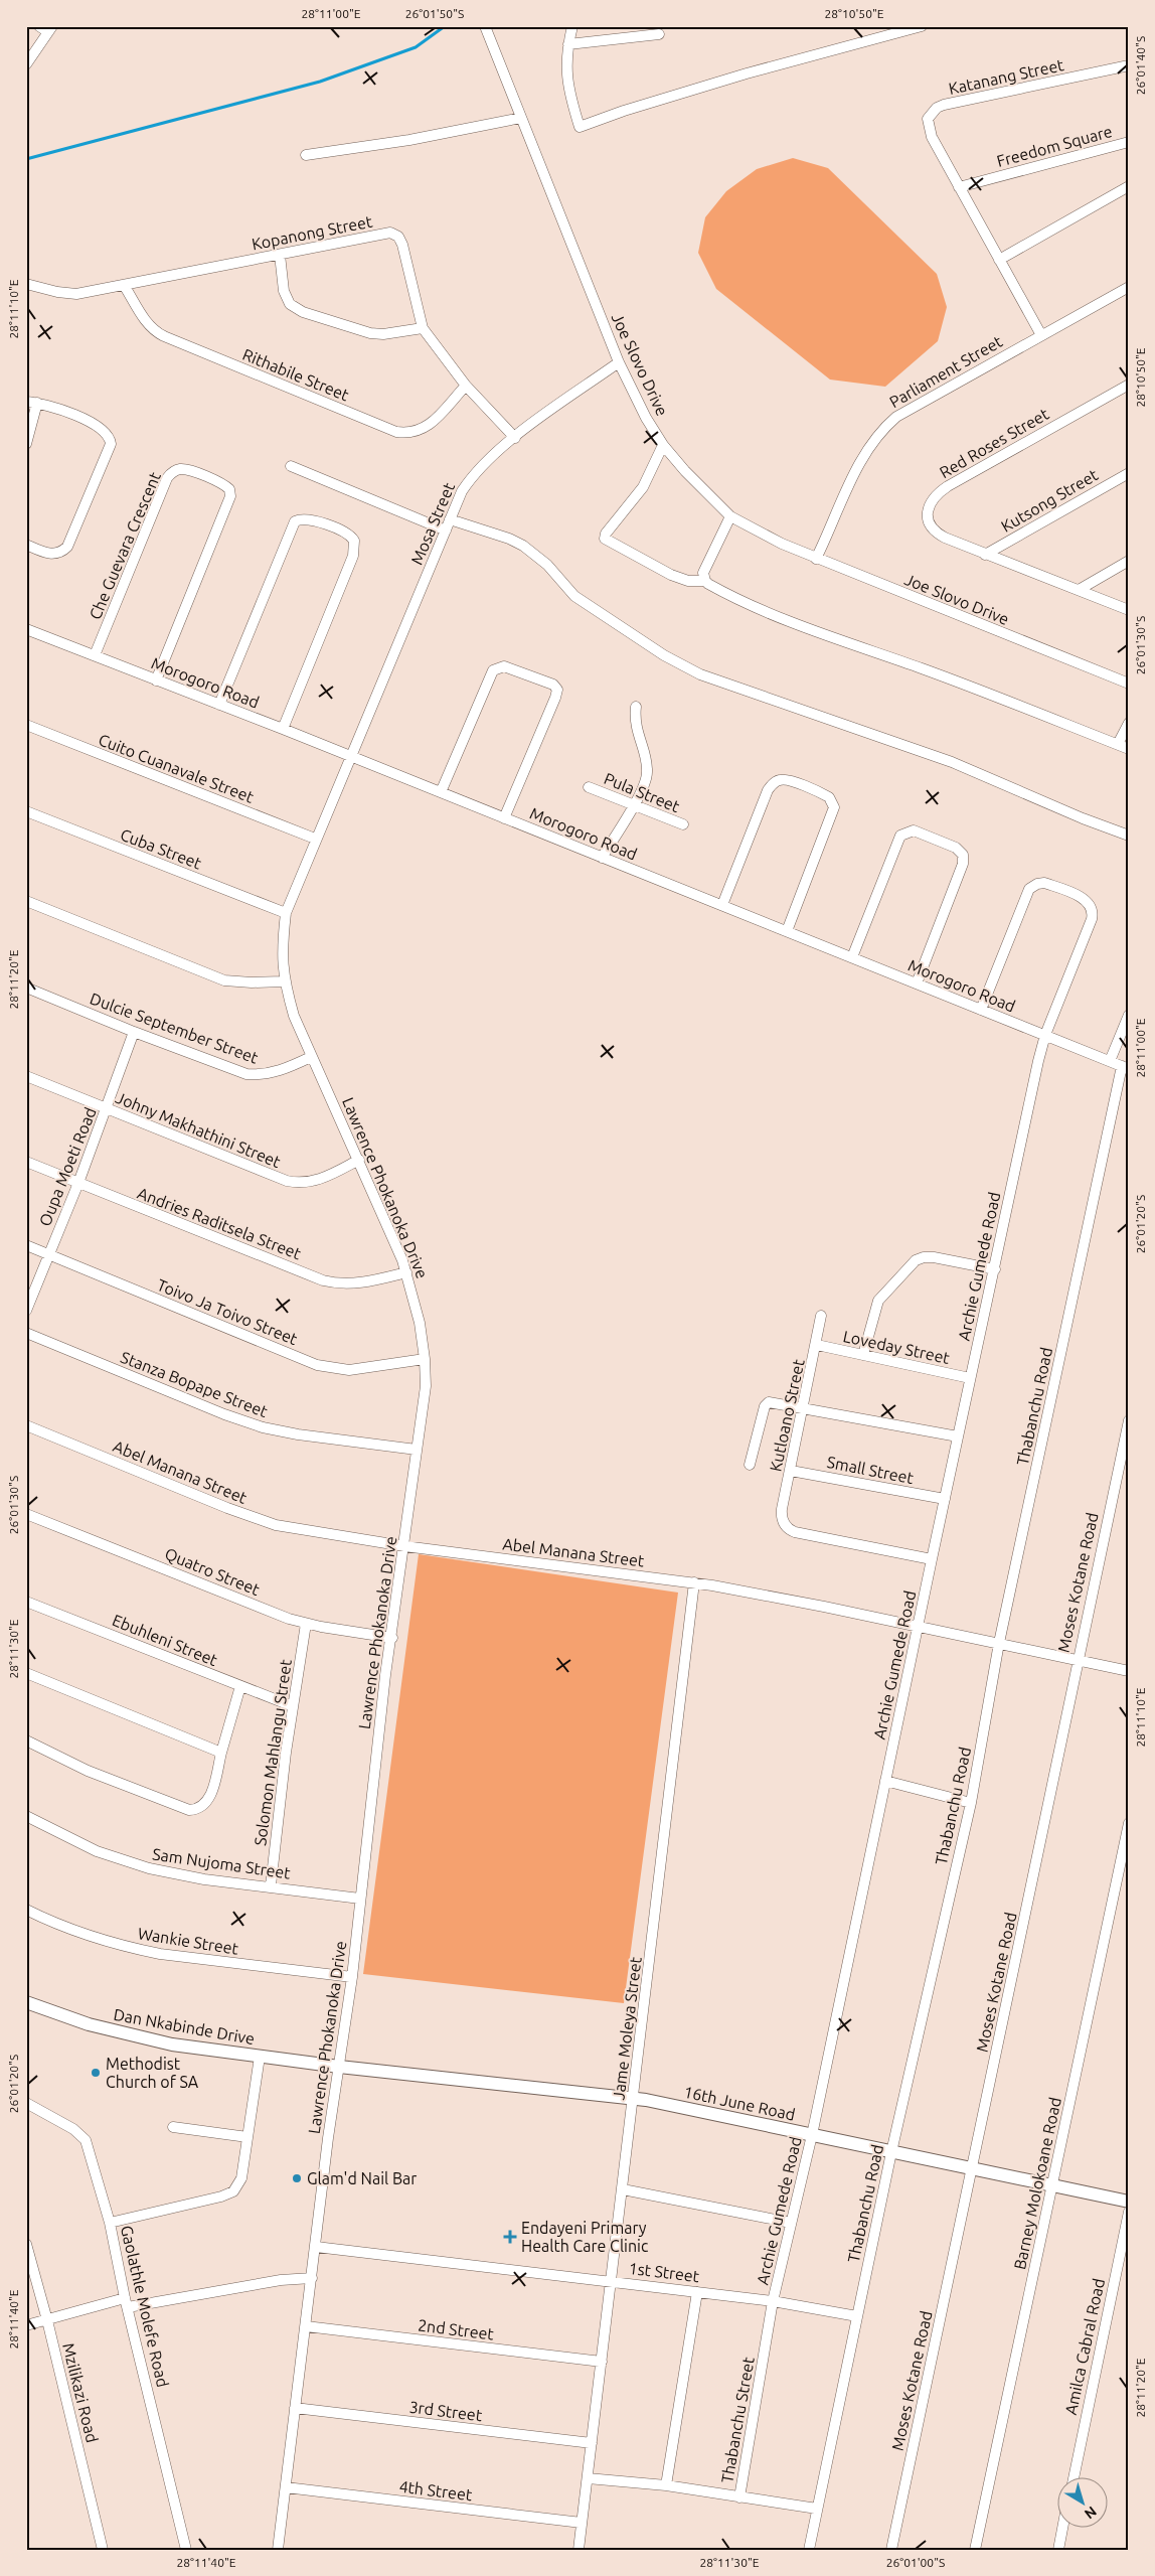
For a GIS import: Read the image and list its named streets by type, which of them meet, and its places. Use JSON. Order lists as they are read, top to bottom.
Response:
{
  "streets": {
    "street": [
      "Katanang Street",
      "Freedom Square",
      "Kopanong Street",
      "Joe Slovo Drive",
      "Parliament Street",
      "Rithabile Street",
      "Red Roses Street",
      "Kutsong Street",
      "Mosa Street",
      "Che Guevara Crescent",
      "Morogoro Road",
      "Cuito Cuanavale Street",
      "Pula Street",
      "Cuba Street",
      "Dulcie September Street",
      "Johny Makhathini Street",
      "Oupa Moeti Road",
      "Lawrence Phokanoka Drive",
      "Andries Raditsela Street",
      "Archie Gumede Road",
      "Toivo Ja Toivo Street",
      "Loveday Street",
      "Stanza Bopape Street",
      "Thabanchu Road",
      "Kutloano Street",
      "Small Street",
      "Abel Manana Street",
      "Quatro Street",
      "Moses Kotane Road",
      "Ebuhleni Street",
      "Solomon Mahlangu Street",
      "Sam Nujoma Street",
      "Wankie Street",
      "Dan Nkabinde Drive",
      "Jame Moleya Street",
      "16th June Road",
      "Barney Molokoane Road",
      "1st Street",
      "Gaolathle Molefe Road",
      "2nd Street",
      "Amilca Cabral Road",
      "Mzilikazi Road",
      "3rd Street",
      "Thabanchu Street",
      "4th Street"
    ]
  },
  "crossings": [
    ["Katanang Street", "Freedom Square"],
    ["Katanang Street", "Parliament Street"],
    ["Kopanong Street", "Rithabile Street"],
    ["Kopanong Street", "Mosa Street"],
    ["Joe Slovo Drive", "Parliament Street"],
    ["Joe Slovo Drive", "Mosa Street"],
    ["Red Roses Street", "Kutsong Street"],
    ["Mosa Street", "Morogoro Road"],
    ["Mosa Street", "Lawrence Phokanoka Drive"],
    ["Che Guevara Crescent", "Morogoro Road"],
    ["Morogoro Road", "Lawrence Phokanoka Drive"],
    ["Morogoro Road", "Archie Gumede Road"],
    ["Morogoro Road", "Thabanchu Road"],
    ["Cuito Cuanavale Street", "Lawrence Phokanoka Drive"],
    ["Cuba Street", "Lawrence Phokanoka Drive"],
    ["Dulcie September Street", "Oupa Moeti Road"],
    ["Dulcie September Street", "Lawrence Phokanoka Drive"],
    ["Johny Makhathini Street", "Oupa Moeti Road"],
    ["Johny Makhathini Street", "Lawrence Phokanoka Drive"],
    ["Oupa Moeti Road", "Andries Raditsela Street"],
    ["Oupa Moeti Road", "Toivo Ja Toivo Street"],
    ["Lawrence Phokanoka Drive", "Andries Raditsela Street"],
    ["Lawrence Phokanoka Drive", "Toivo Ja Toivo Street"],
    ["Lawrence Phokanoka Drive", "Stanza Bopape Street"],
    ["Lawrence Phokanoka Drive", "Abel Manana Street"],
    ["Lawrence Phokanoka Drive", "Quatro Street"],
    ["Lawrence Phokanoka Drive", "Sam Nujoma Street"],
    ["Lawrence Phokanoka Drive", "Wankie Street"],
    ["Lawrence Phokanoka Drive", "Dan Nkabinde Drive"],
    ["Lawrence Phokanoka Drive", "16th June Road"],
    ["Lawrence Phokanoka Drive", "1st Street"],
    ["Lawrence Phokanoka Drive", "2nd Street"],
    ["Lawrence Phokanoka Drive", "3rd Street"],
    ["Lawrence Phokanoka Drive", "4th Street"],
    ["Archie Gumede Road", "Loveday Street"],
    ["Archie Gumede Road", "Kutloano Street"],
    ["Archie Gumede Road", "Small Street"],
    ["Archie Gumede Road", "Abel Manana Street"],
    ["Archie Gumede Road", "16th June Road"],
    ["Archie Gumede Road", "1st Street"],
    ["Archie Gumede Road", "Thabanchu Street"],
    ["Loveday Street", "Kutloano Street"],
    ["Thabanchu Road", "Abel Manana Street"],
    ["Thabanchu Road", "16th June Road"],
    ["Thabanchu Road", "1st Street"],
    ["Thabanchu Road", "Thabanchu Street"],
    ["Kutloano Street", "Small Street"],
    ["Abel Manana Street", "Moses Kotane Road"],
    ["Abel Manana Street", "Jame Moleya Street"],
    ["Quatro Street", "Solomon Mahlangu Street"],
    ["Moses Kotane Road", "16th June Road"],
    ["Ebuhleni Street", "Solomon Mahlangu Street"],
    ["Solomon Mahlangu Street", "Sam Nujoma Street"],
    ["Dan Nkabinde Drive", "16th June Road"],
    ["Jame Moleya Street", "16th June Road"],
    ["Jame Moleya Street", "1st Street"],
    ["Jame Moleya Street", "2nd Street"],
    ["Jame Moleya Street", "3rd Street"],
    ["Jame Moleya Street", "4th Street"],
    ["16th June Road", "Barney Molokoane Road"],
    ["1st Street", "Thabanchu Street"]
  ],
  "places": {
    "other": ["Methodist Church of SA", "Glam'd Nail Bar"],
    "health": ["Endayeni Primary Health Care Clinic"]
  },
  "north": "bottom right",
  "coordinates": [
    "28°11'00\"E",
    "26°01'50\"S",
    "28°10'50\"E",
    "26°01'40\"S",
    "28°11'10\"E",
    "26°01'30\"S",
    "28°11'20\"E",
    "26°01'20\"S",
    "28°11'30\"E",
    "28°11'40\"E",
    "26°01'00\"S"
  ]
}
